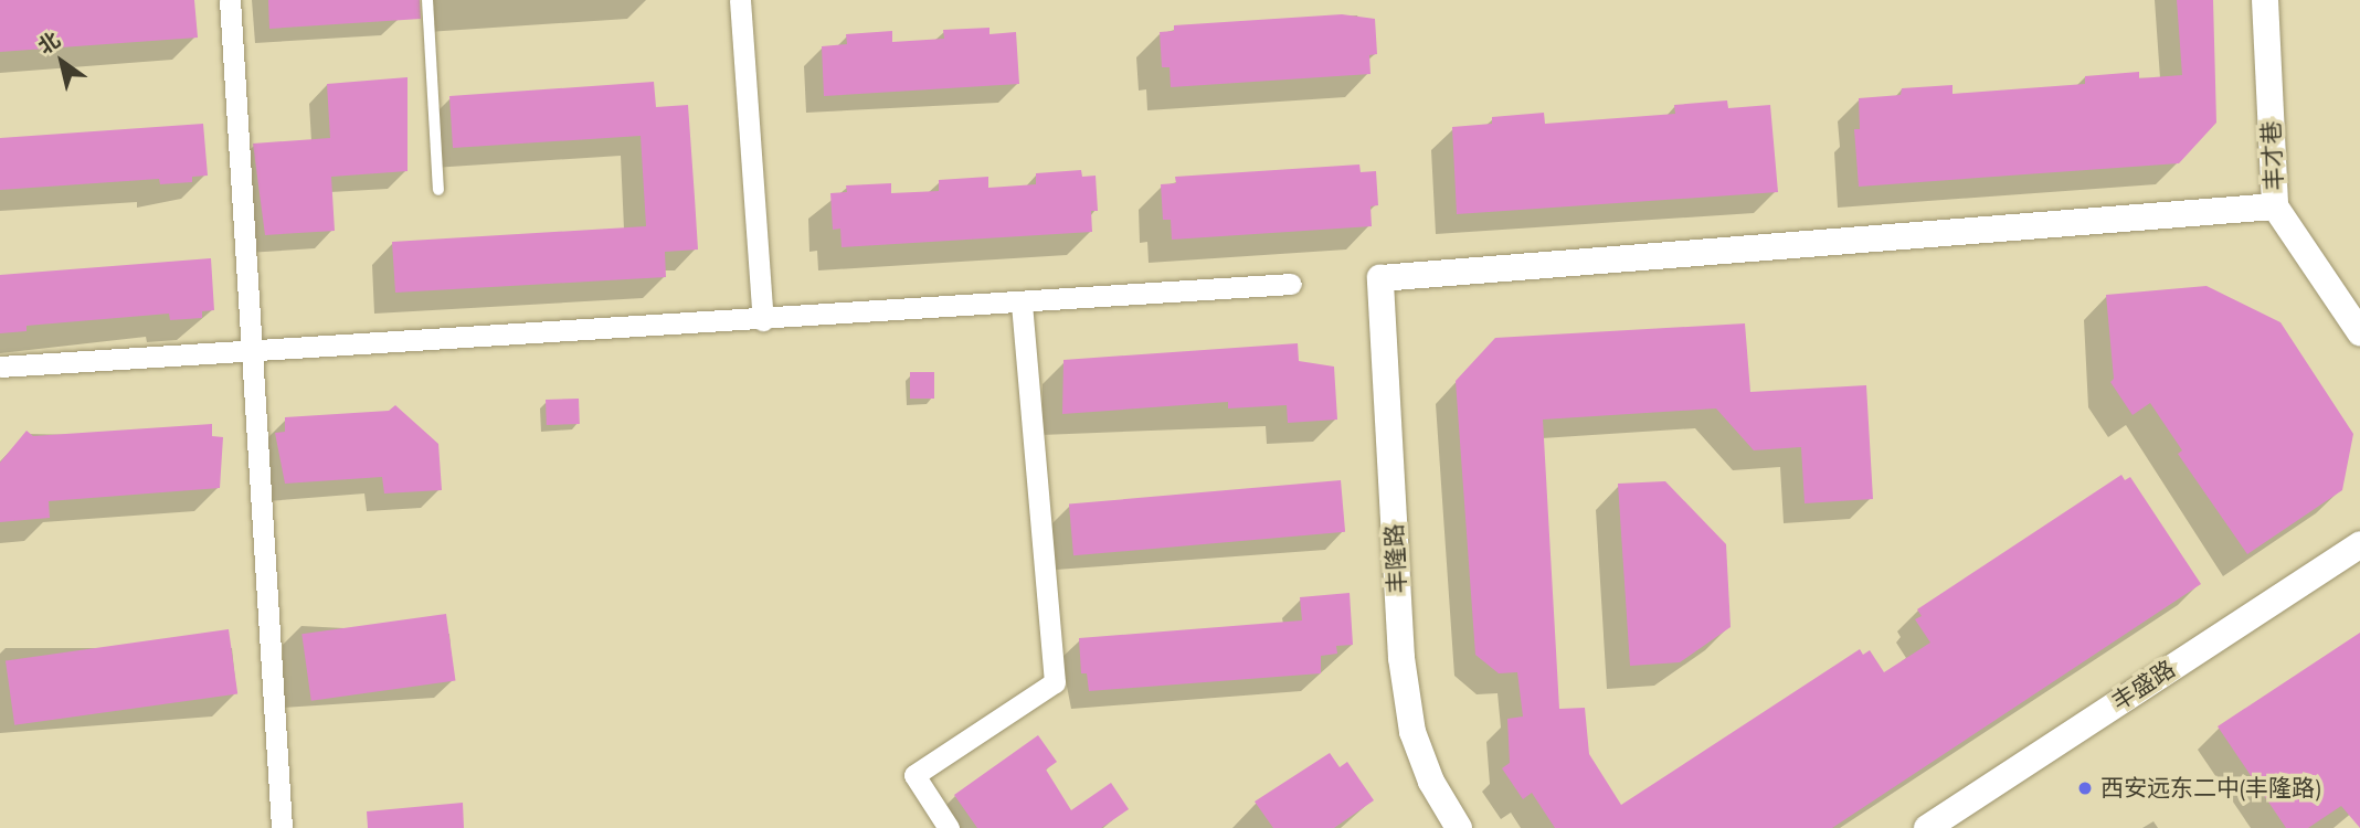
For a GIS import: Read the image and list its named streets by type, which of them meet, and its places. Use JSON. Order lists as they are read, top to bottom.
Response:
{
  "streets": {
    "street": ["丰才巷", "丰隆路", "丰盛路"]
  },
  "crossings": [
    ["丰才巷", "丰隆路"]
  ],
  "places": ["西安远东二中(丰隆路)"],
  "north": "top left"
}
